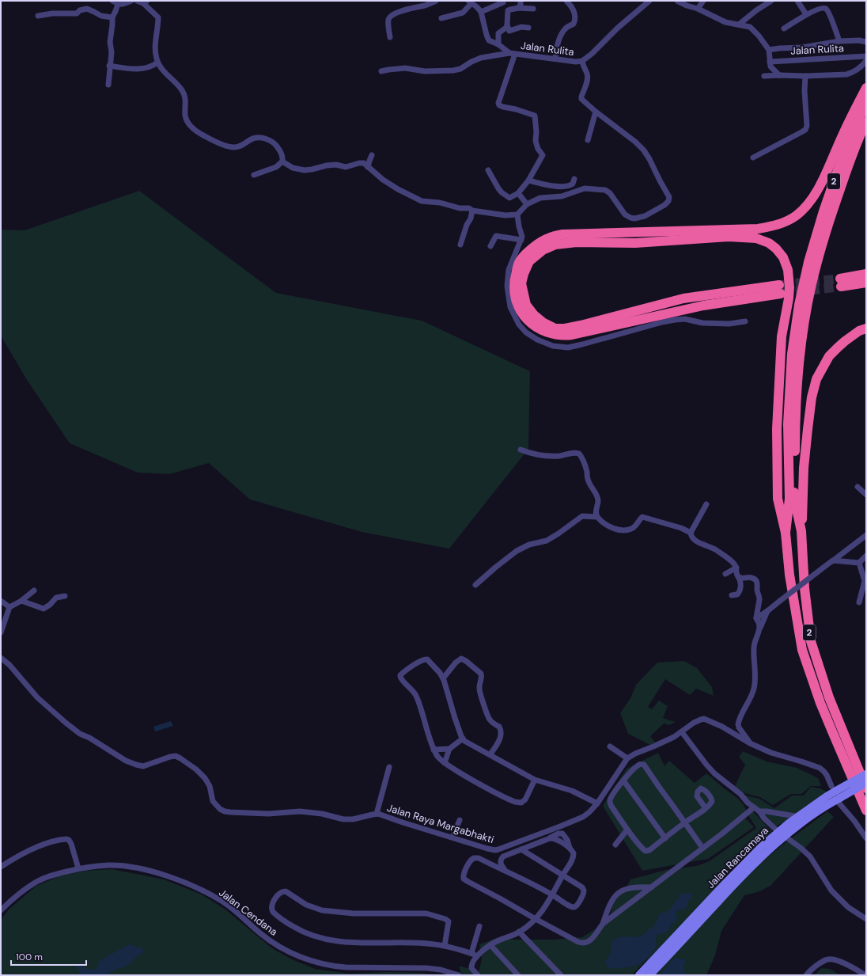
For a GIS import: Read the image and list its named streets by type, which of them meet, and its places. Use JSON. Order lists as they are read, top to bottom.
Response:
{
  "streets": {
    "highway": ["2"],
    "street": [
      "Jalan Rulita",
      "Jalan Raya Margabhakti",
      "Jalan Rancamaya",
      "Jalan Cendana"
    ]
  },
  "scale_bar": "100 m"
}
